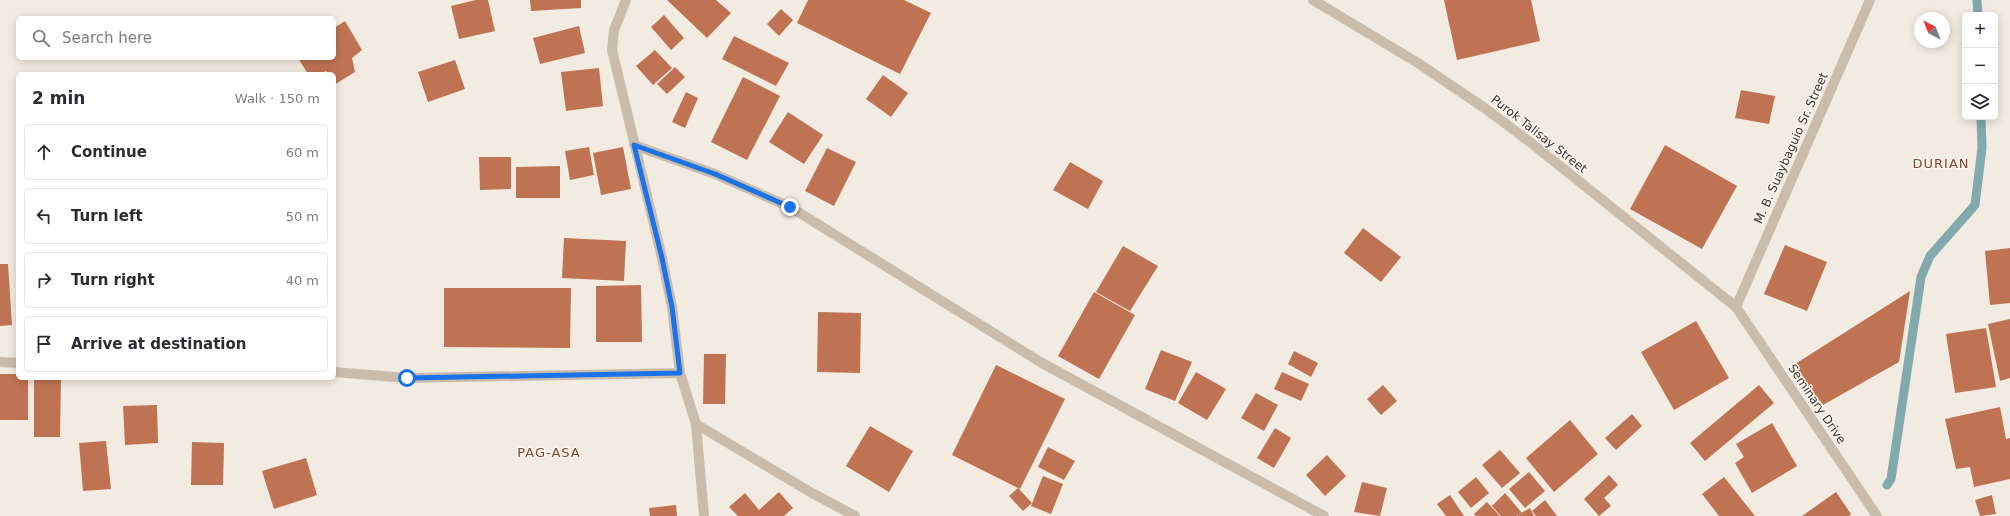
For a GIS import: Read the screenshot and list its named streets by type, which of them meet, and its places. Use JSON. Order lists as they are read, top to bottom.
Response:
{
  "streets": {
    "street": ["Purok Talisay Street", "M. B. Suaybaguio Sr. Street", "Seminary Drive"]
  },
  "crossings": [
    ["Purok Talisay Street", "M. B. Suaybaguio Sr. Street"],
    ["Purok Talisay Street", "Seminary Drive"],
    ["M. B. Suaybaguio Sr. Street", "Seminary Drive"]
  ],
  "districts": ["DURIAN", "PAG-ASA"],
  "north": "top left",
  "page": {
    "map_buttons": ["+", "−"],
    "search": "Search here",
    "heading": ["2 min", "Walk · 150 m"],
    "list": [
      ["Continue", "60 m"],
      ["Turn left", "50 m"],
      ["Turn right", "40 m"],
      "Arrive at destination"
    ]
  }
}
